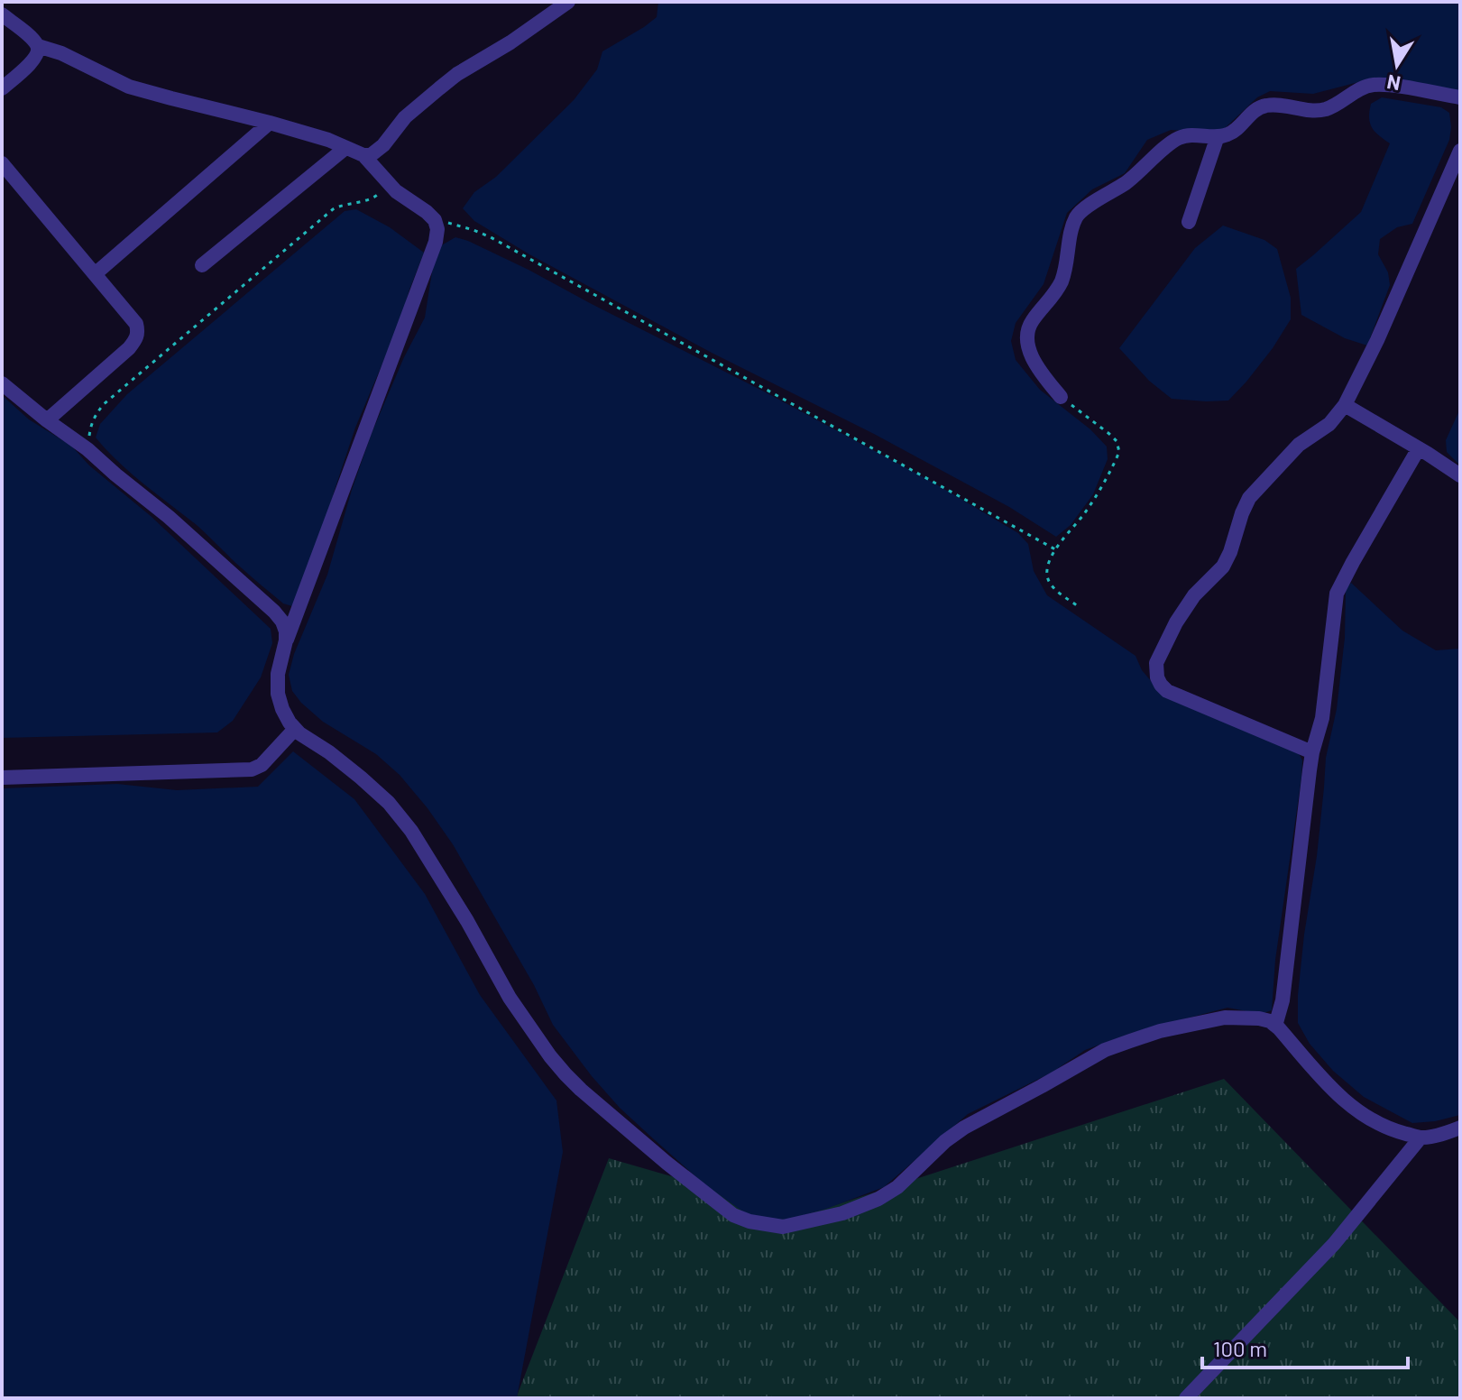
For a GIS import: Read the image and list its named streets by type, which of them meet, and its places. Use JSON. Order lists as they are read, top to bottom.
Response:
{
  "scale_bar": "100 m",
  "north": "bottom"
}
